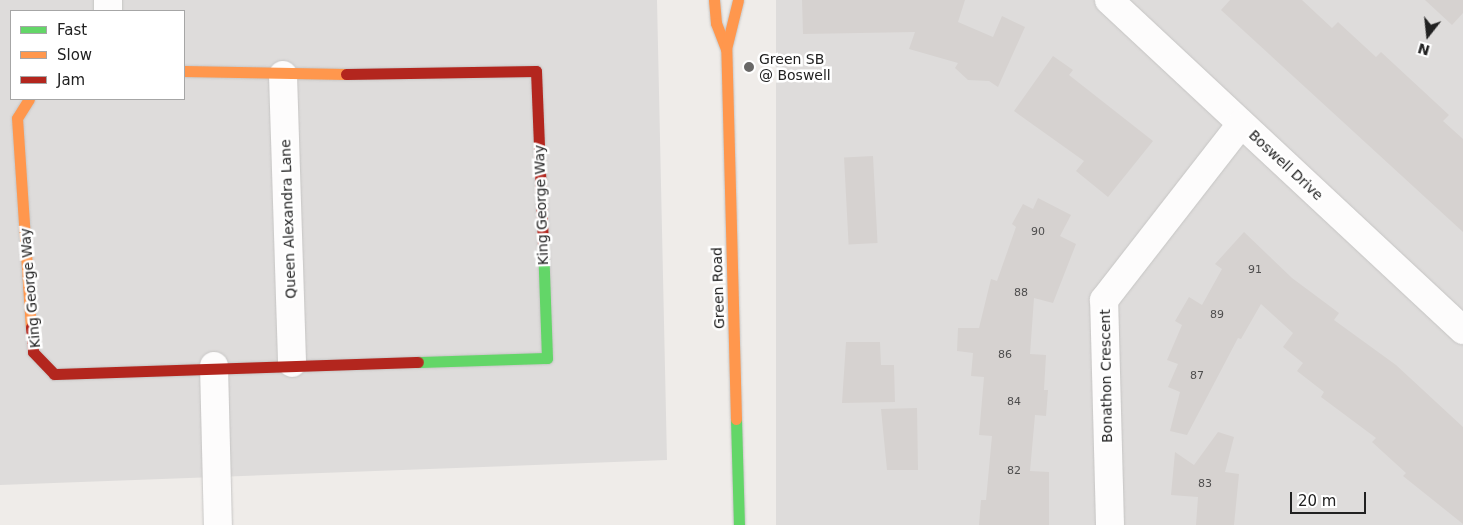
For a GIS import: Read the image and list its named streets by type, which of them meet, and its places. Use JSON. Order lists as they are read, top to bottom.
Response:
{
  "streets": {
    "street": [
      "Boswell Drive",
      "King George Way",
      "Queen Alexandra Lane",
      "Green Road",
      "Bonathon Crescent"
    ]
  },
  "crossings": [
    ["Boswell Drive", "Bonathon Crescent"],
    ["King George Way", "Queen Alexandra Lane"]
  ],
  "places": ["Green SB @ Boswell"],
  "house_numbers": [
    "90",
    "91",
    "88",
    "89",
    "86",
    "87",
    "84",
    "82",
    "83"
  ],
  "legend": ["Fast", "Slow", "Jam"],
  "scale_bar": "20 m",
  "north": "bottom"
}
